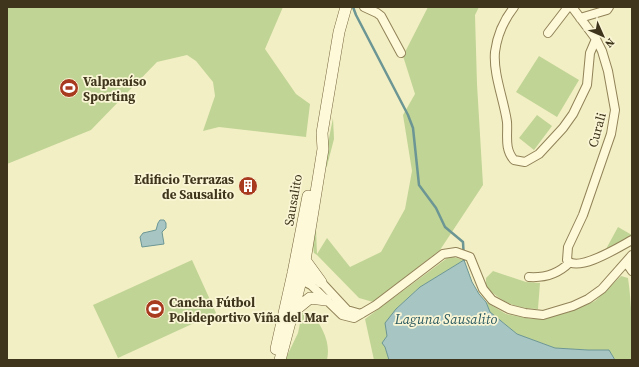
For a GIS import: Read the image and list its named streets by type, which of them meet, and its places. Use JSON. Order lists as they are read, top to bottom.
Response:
{
  "streets": {
    "main road": ["Sausalito"],
    "street": ["Curali"]
  },
  "water": ["Laguna Sausalito"],
  "places": {
    "sports": ["Valparaíso Sporting", "Cancha Fútbol Polideportivo Viña del Mar"],
    "building": ["Edificio Terrazas de Sausalito"]
  },
  "north": "bottom right"
}
